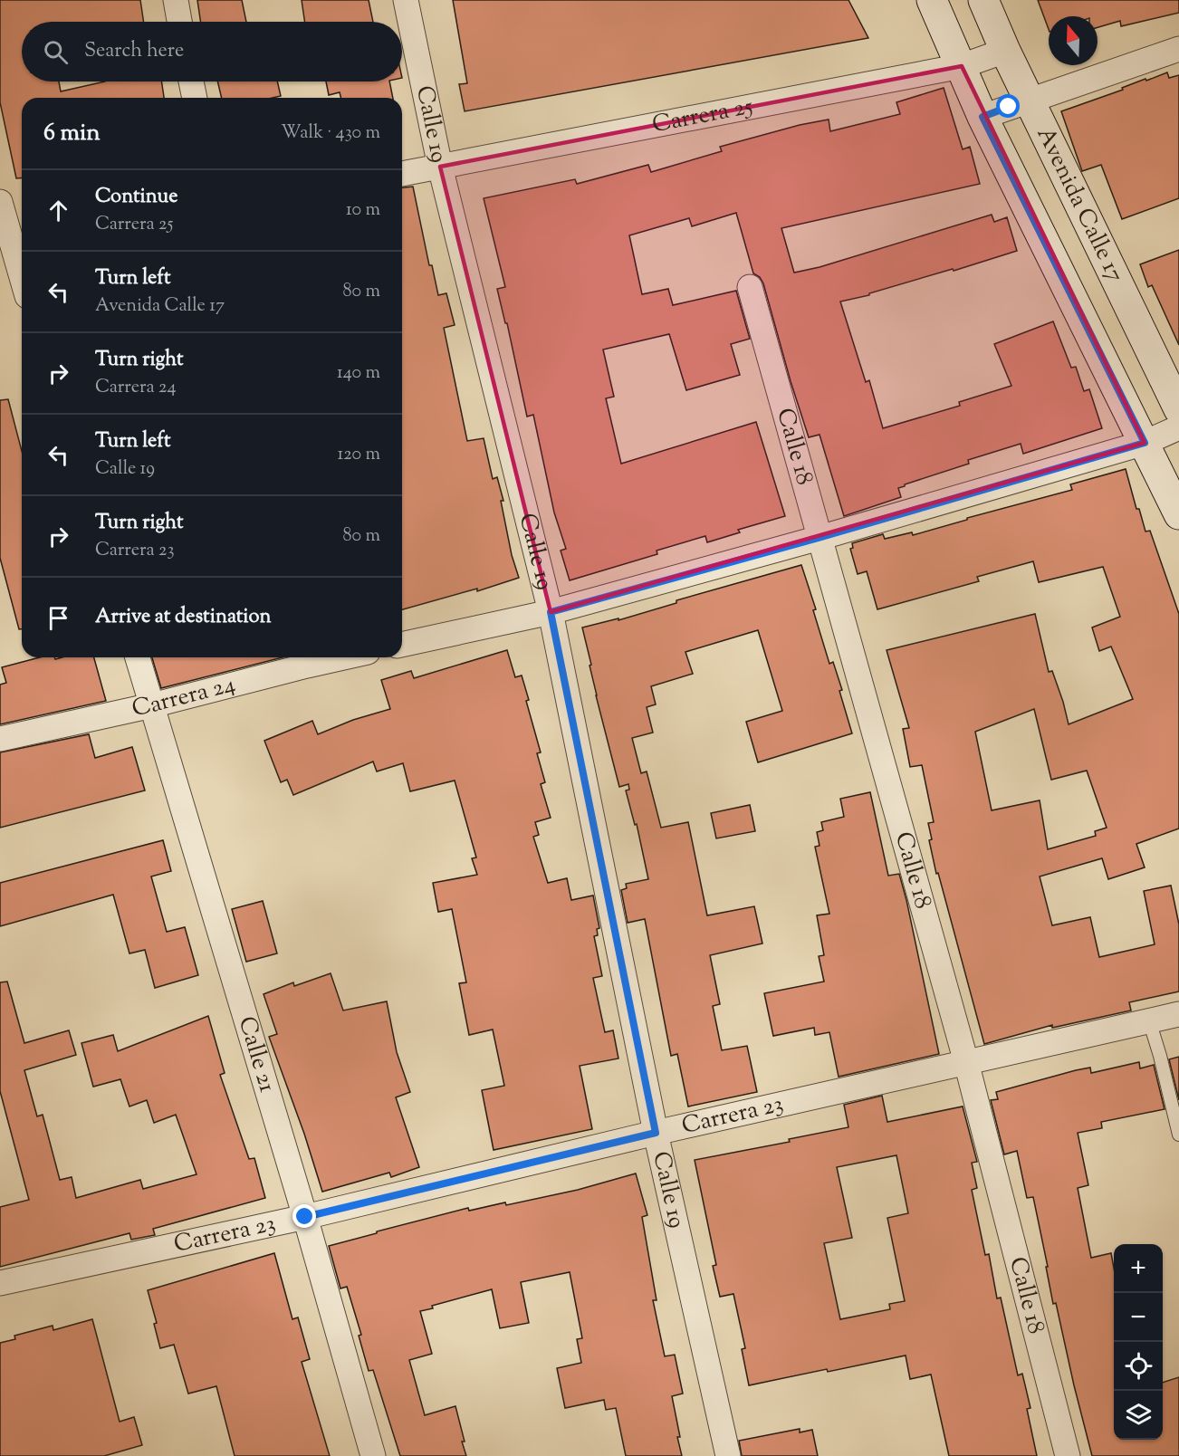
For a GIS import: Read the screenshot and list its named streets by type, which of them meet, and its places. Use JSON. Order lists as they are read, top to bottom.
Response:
{
  "streets": {
    "main road": ["Avenida Calle 17"],
    "street": [
      "Carrera 25",
      "Calle 19",
      "Calle 18",
      "Carrera 24",
      "Calle 21",
      "Carrera 23"
    ]
  },
  "crossings": [
    ["Carrera 25", "Calle 19"],
    ["Carrera 25", "Avenida Calle 17"],
    ["Calle 19", "Carrera 23"],
    ["Calle 18", "Carrera 23"],
    ["Carrera 24", "Calle 21"],
    ["Calle 21", "Carrera 23"]
  ],
  "north": "top",
  "page": {
    "search": "Search here",
    "heading": ["6 min", "Walk · 430 m"],
    "list": [
      ["Continue", "Carrera 25", "10 m"],
      ["Turn left", "Avenida Calle 17", "80 m"],
      ["Turn right", "Carrera 24", "140 m"],
      ["Turn left", "Calle 19", "120 m"],
      ["Turn right", "Carrera 23", "80 m"],
      "Arrive at destination"
    ],
    "map_buttons": ["+", "−"]
  }
}
